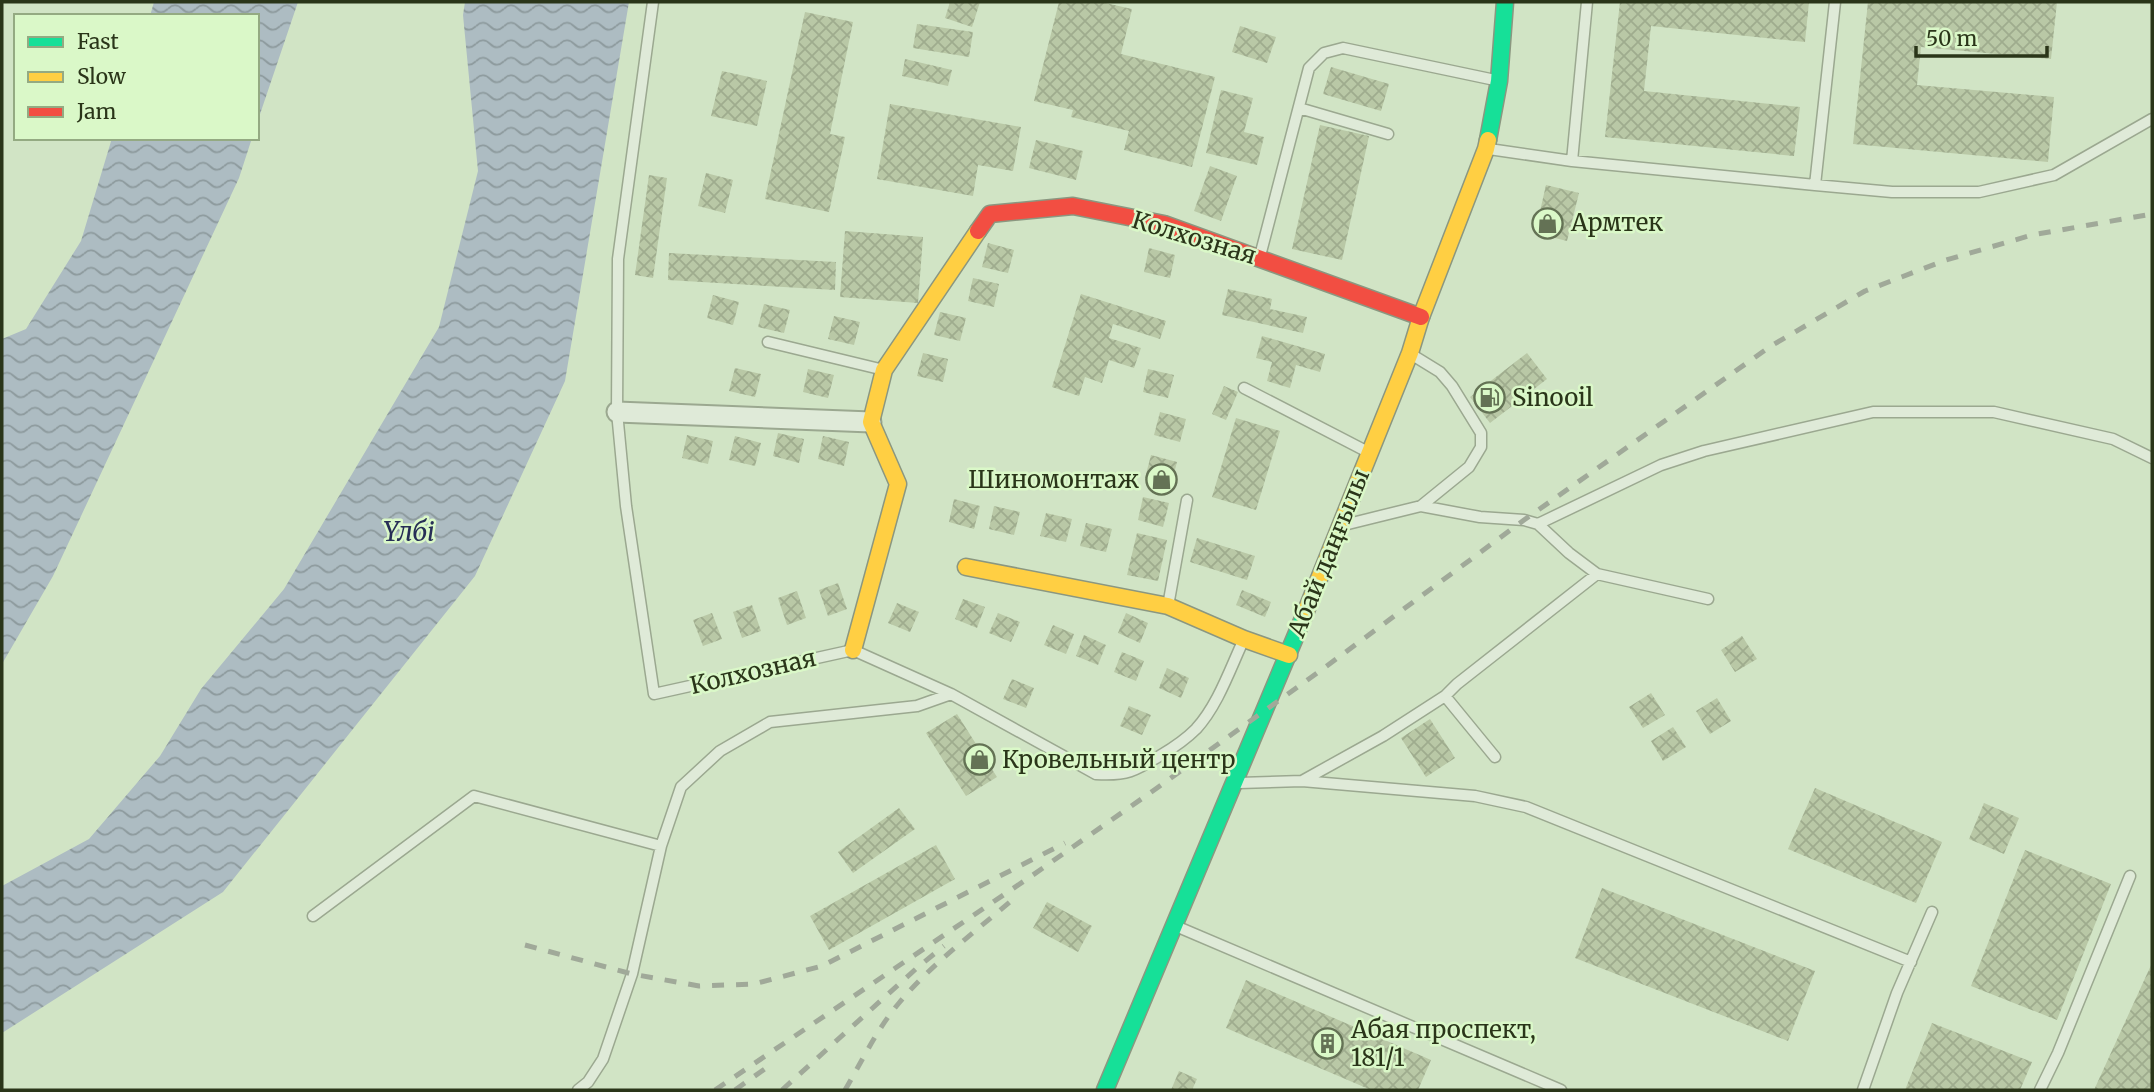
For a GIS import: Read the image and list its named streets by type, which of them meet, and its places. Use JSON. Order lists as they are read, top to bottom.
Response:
{
  "streets": {
    "street": ["Колхозная", "Абай даңғылы"]
  },
  "crossings": [
    ["Колхозная", "Абай даңғылы"]
  ],
  "water": ["Үлбі"],
  "places": {
    "shop": ["Армтек", "Шиномонтаж", "Кровельный центр"],
    "fuel station": ["Sinooil"],
    "building": ["Абая проспект, 181/1"]
  },
  "legend": ["Fast", "Slow", "Jam"],
  "scale_bar": "50 m"
}
